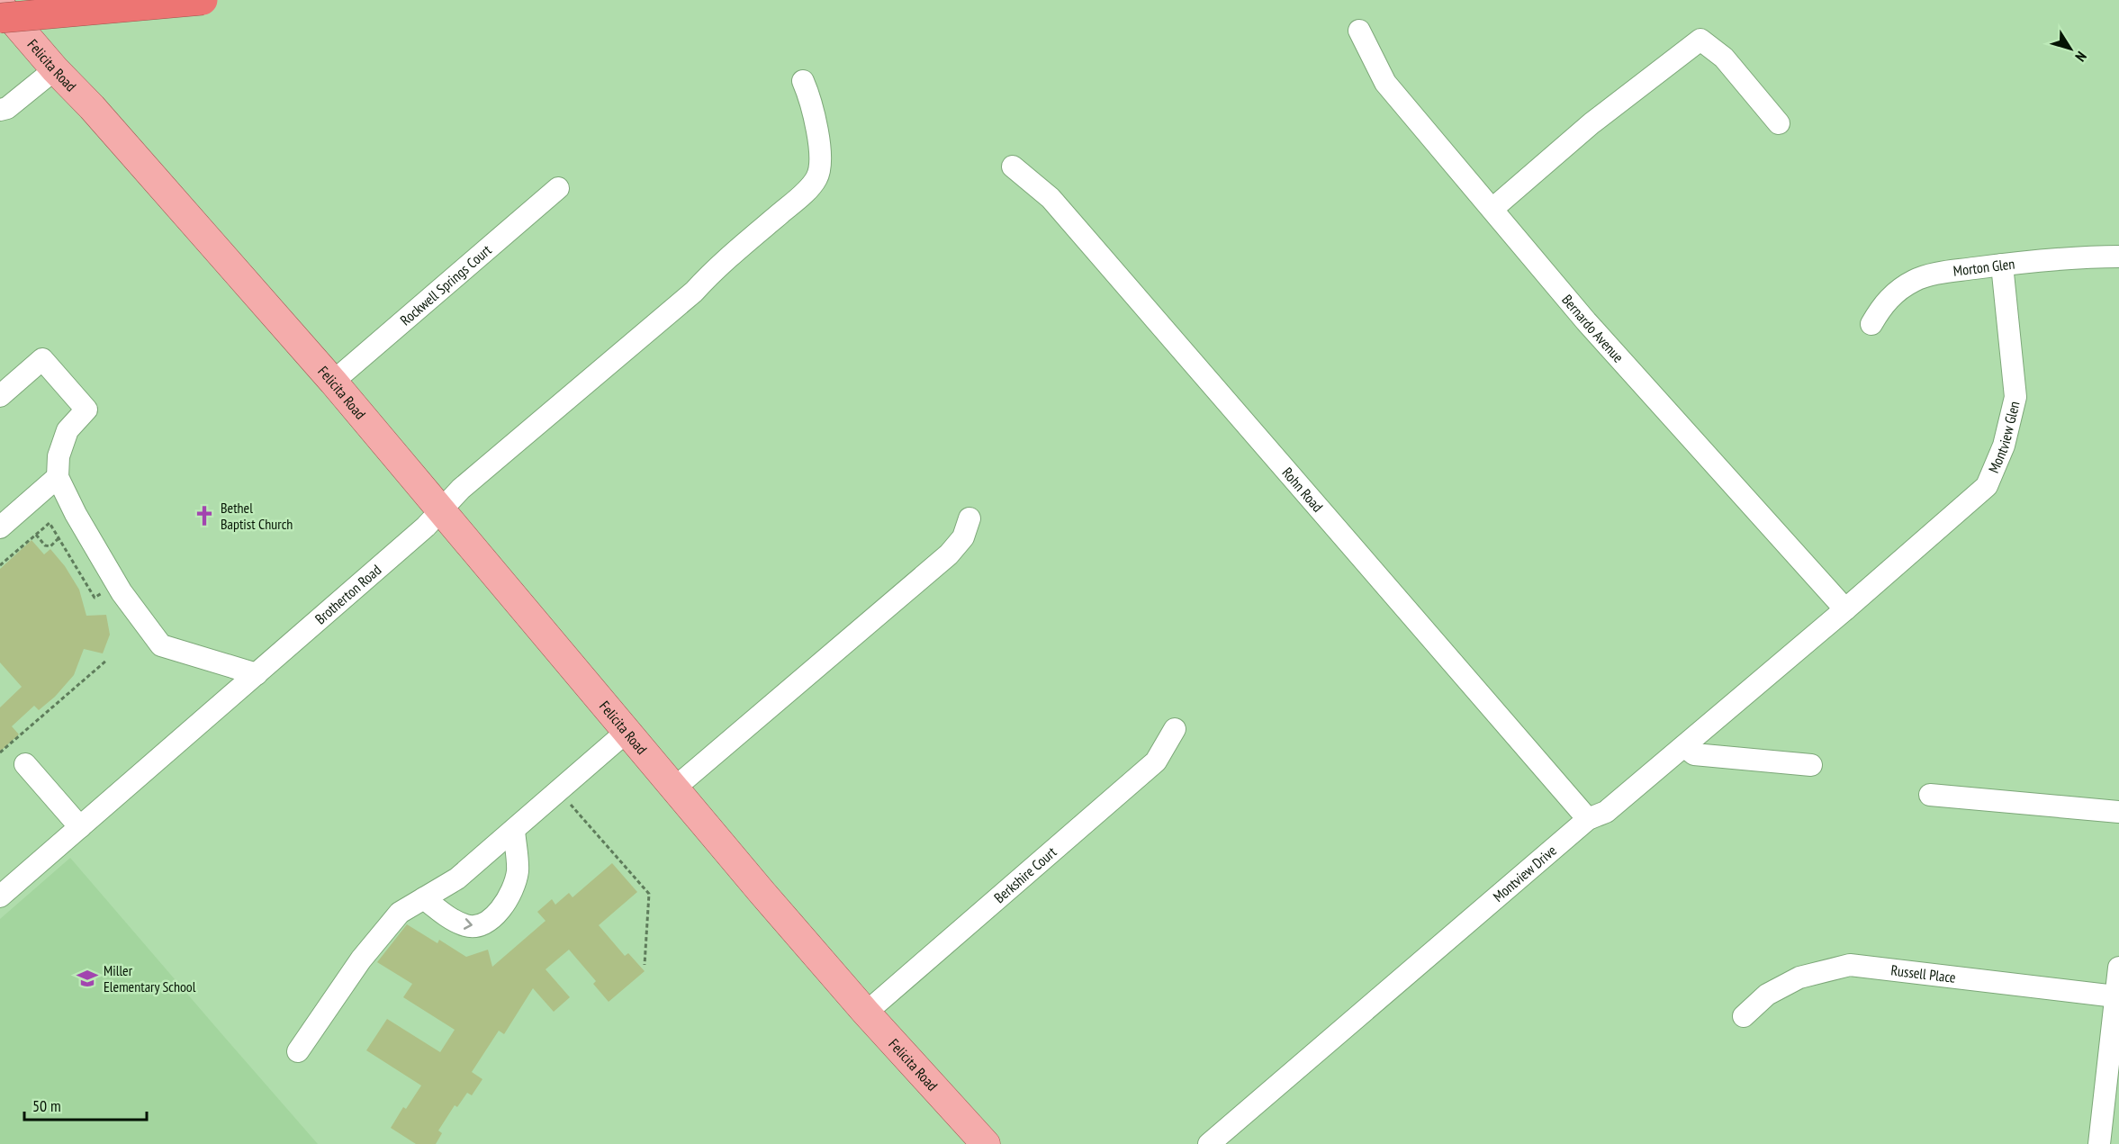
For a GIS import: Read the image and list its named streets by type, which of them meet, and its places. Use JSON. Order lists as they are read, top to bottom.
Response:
{
  "streets": {
    "main road": ["Felicita Road"],
    "street": [
      "Morton Glen",
      "Rockwell Springs Court",
      "Bernardo Avenue",
      "Montview Glen",
      "Rohn Road",
      "Brotherton Road",
      "Montview Drive",
      "Berkshire Court",
      "Russell Place"
    ]
  },
  "crossings": [
    ["Felicita Road", "Rockwell Springs Court"],
    ["Felicita Road", "Brotherton Road"],
    ["Felicita Road", "Berkshire Court"],
    ["Morton Glen", "Montview Glen"],
    ["Bernardo Avenue", "Montview Glen"],
    ["Bernardo Avenue", "Montview Drive"],
    ["Montview Glen", "Montview Drive"],
    ["Rohn Road", "Montview Drive"]
  ],
  "places": {
    "church": ["Bethel Baptist Church"],
    "school or university": ["Miller Elementary School"]
  },
  "scale_bar": "50 m",
  "north": "bottom right"
}
